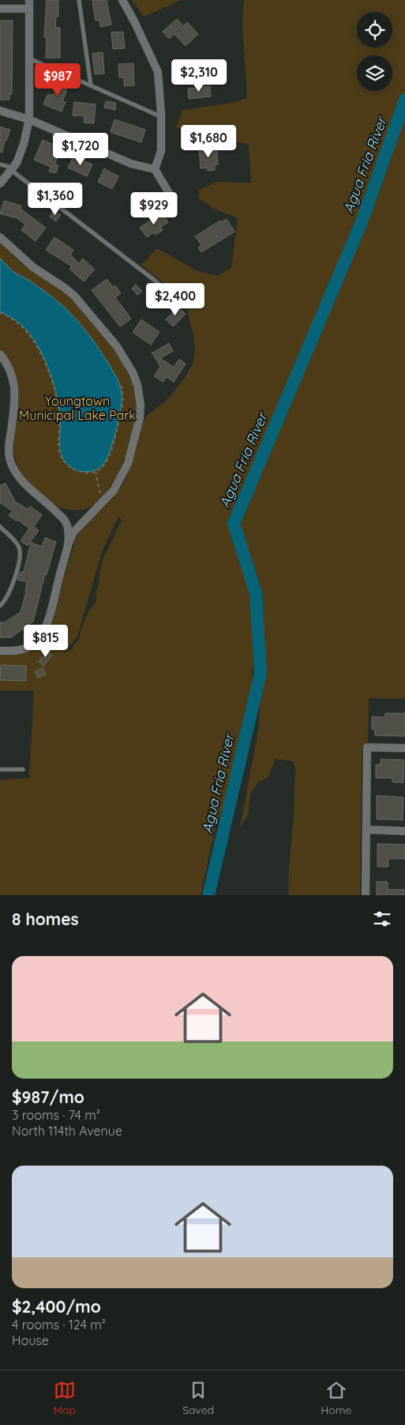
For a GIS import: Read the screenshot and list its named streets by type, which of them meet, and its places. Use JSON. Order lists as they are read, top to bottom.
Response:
{
  "water": ["Agua Fria River"],
  "parks": ["Youngtown Municipal Lake Park"],
  "page": {
    "price": [
      "$2,310",
      "$987",
      "$1,680",
      "$1,720",
      "$1,360",
      "$929",
      "$2,400",
      "$815"
    ],
    "heading": "8 homes",
    "list": [
      {
        "name": "$987/mo",
        "note": "3 rooms · 74 m² · North 114th Avenue"
      },
      {
        "name": "$2,400/mo",
        "note": "4 rooms · 124 m² · House"
      }
    ],
    "tabs": ["Map", "Saved", "Home"]
  }
}
